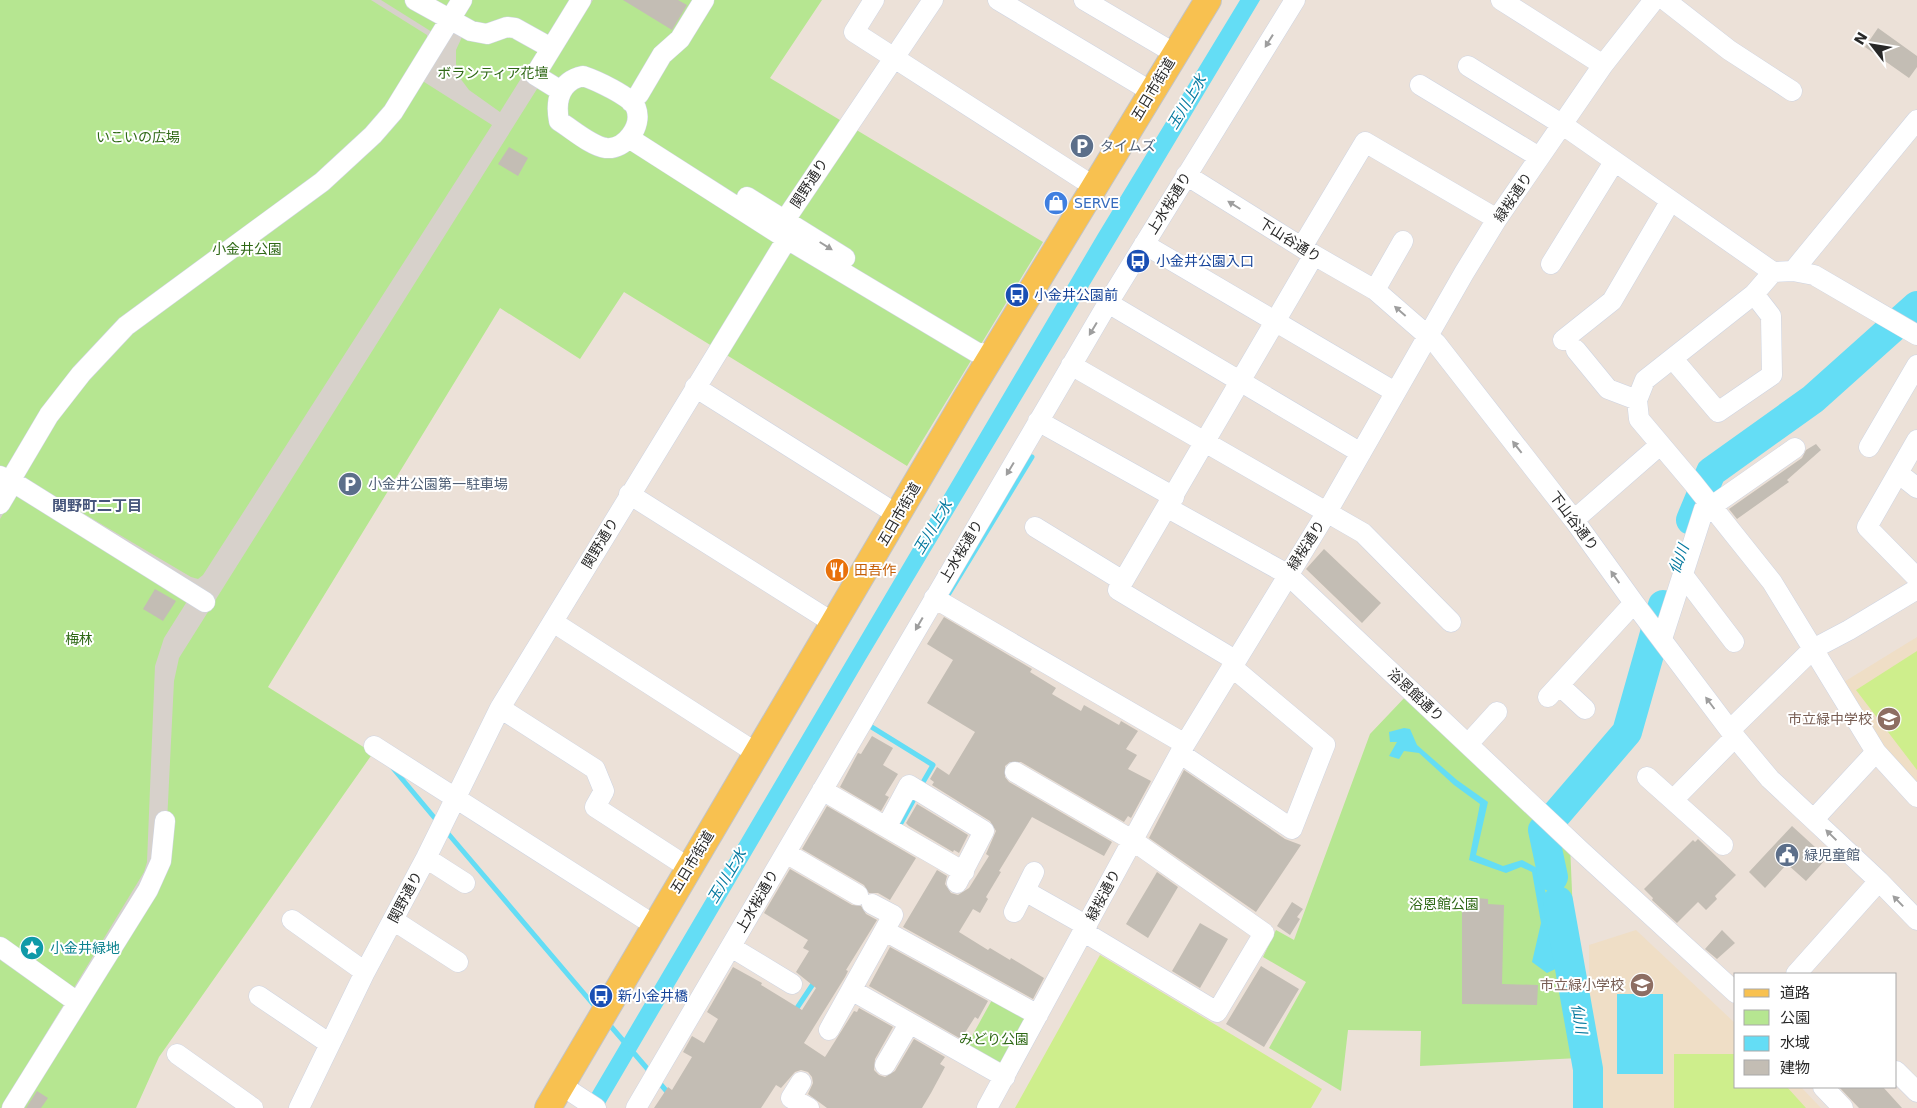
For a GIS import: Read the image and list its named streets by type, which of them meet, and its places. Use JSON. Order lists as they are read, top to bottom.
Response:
{
  "streets": {
    "main road": ["五日市街道"],
    "street": [
      "関野通り",
      "緑桜通り",
      "上水桜通り",
      "下山谷通り",
      "浴恩館通り"
    ]
  },
  "crossings": [
    ["緑桜通り", "下山谷通り"],
    ["緑桜通り", "浴恩館通り"],
    ["上水桜通り", "下山谷通り"],
    ["上水桜通り", "浴恩館通り"]
  ],
  "one_way": ["上水桜通り"],
  "districts": ["関野町二丁目"],
  "water": ["玉川上水", "仙川"],
  "parks": [
    "ボランティア花壇",
    "いこいの広場",
    "小金井公園",
    "梅林",
    "浴恩館公園",
    "みどり公園"
  ],
  "places": {
    "parking": ["タイムズ", "小金井公園第一駐車場"],
    "shop": ["SERVE"],
    "bus stop": ["小金井公園入口", "小金井公園前", "新小金井橋"],
    "restaurant": ["田吾作"],
    "school or university": ["市立緑中学校", "市立緑小学校"],
    "public building": ["緑児童館"],
    "place": ["小金井緑地"]
  },
  "legend": [
    "道路",
    "公園",
    "水域",
    "建物"
  ],
  "north": "top left"
}
